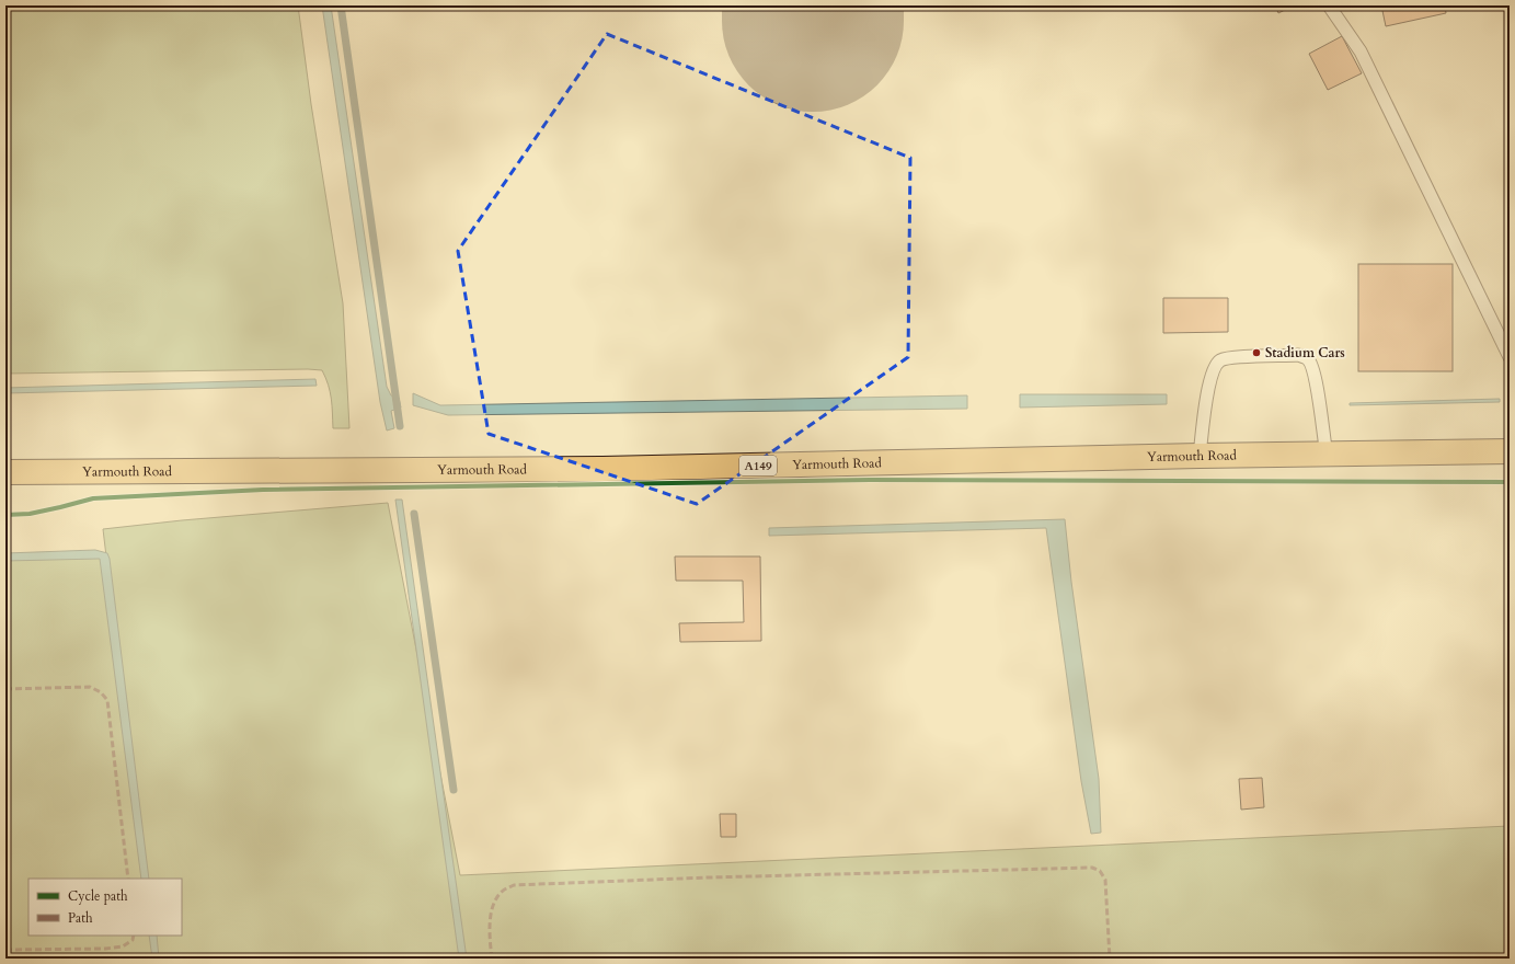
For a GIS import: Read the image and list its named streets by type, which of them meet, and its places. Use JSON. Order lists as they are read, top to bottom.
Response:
{
  "streets": {
    "main road": ["Yarmouth Road", "A149"]
  },
  "places": ["Stadium Cars"],
  "legend": ["Cycle path", "Path"]
}
